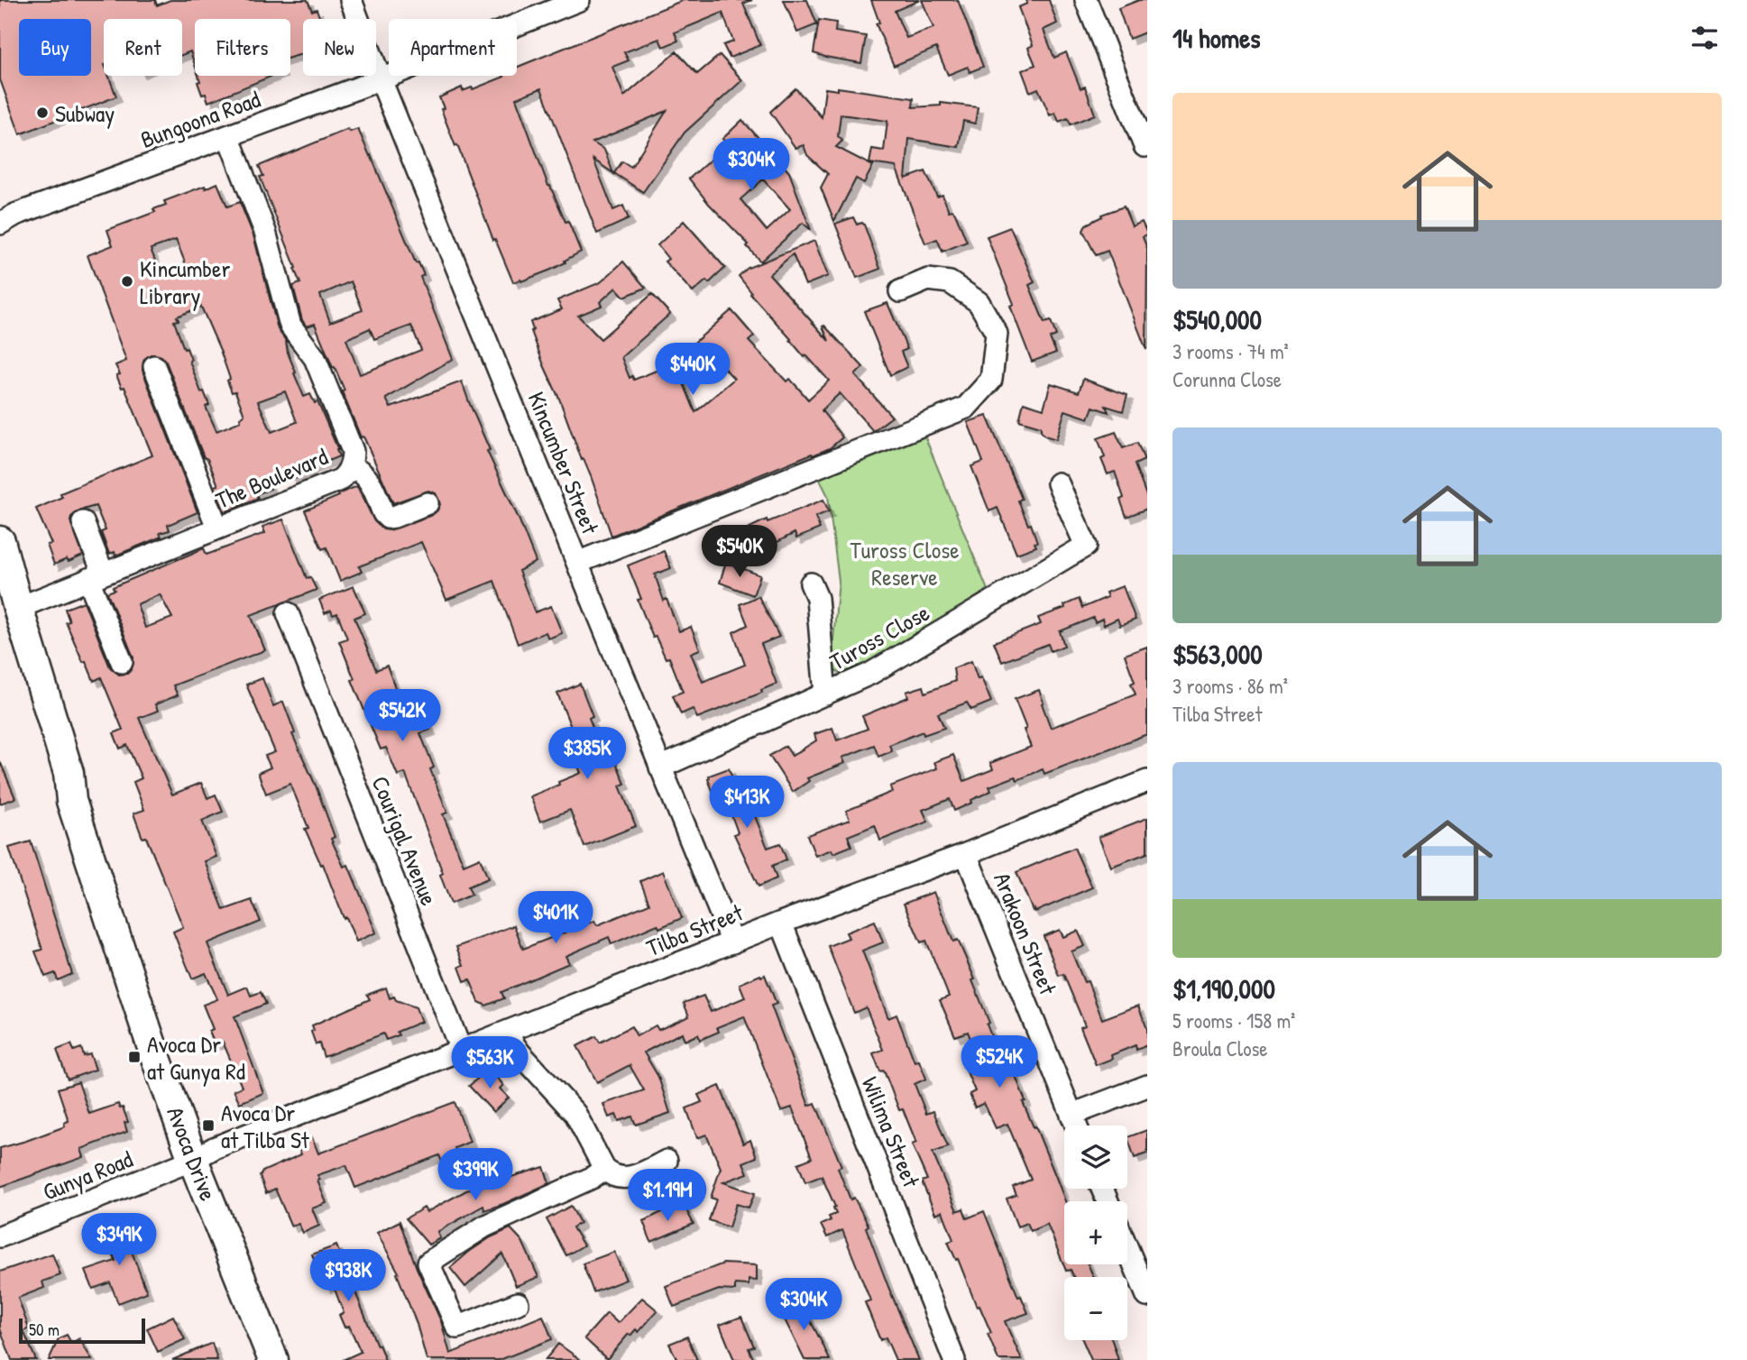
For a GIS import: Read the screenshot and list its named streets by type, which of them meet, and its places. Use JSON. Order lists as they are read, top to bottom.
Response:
{
  "streets": {
    "main road": ["Avoca Drive"],
    "street": [
      "Bungoona Road",
      "Kincumber Street",
      "The Boulevard",
      "Tuross Close",
      "Courigal Avenue",
      "Tilba Street",
      "Arakoon Street",
      "Wilima Street",
      "Gunya Road"
    ]
  },
  "crossings": [
    ["Bungoona Road", "Kincumber Street"],
    ["Bungoona Road", "The Boulevard"],
    ["Kincumber Street", "Tuross Close"],
    ["Kincumber Street", "Tilba Street"],
    ["The Boulevard", "Avoca Drive"],
    ["Courigal Avenue", "Tilba Street"],
    ["Tilba Street", "Arakoon Street"],
    ["Tilba Street", "Wilima Street"],
    ["Tilba Street", "Avoca Drive"],
    ["Tilba Street", "Gunya Road"],
    ["Avoca Drive", "Gunya Road"]
  ],
  "parks": ["Tuross Close Reserve"],
  "places": {
    "other": ["Subway", "Kincumber Library"],
    "transit": ["Avoca Dr at Gunya Rd", "Avoca Dr at Tilba St"]
  },
  "scale_bar": "50 m",
  "page": {
    "heading": "14 homes",
    "chip": [
      "Buy",
      "Rent",
      "Filters",
      "New",
      "Apartment"
    ],
    "list": [
      {
        "name": "$540,000",
        "note": "3 rooms · 74 m² · Corunna Close"
      },
      {
        "name": "$563,000",
        "note": "3 rooms · 86 m² · Tilba Street"
      },
      {
        "name": "$1,190,000",
        "note": "5 rooms · 158 m² · Broula Close"
      }
    ],
    "price": [
      "$304K",
      "$440K",
      "$540K",
      "$542K",
      "$385K",
      "$413K",
      "$401K",
      "$524K",
      "$563K",
      "$399K",
      "$1.19M",
      "$349K",
      "$938K",
      "$304K"
    ],
    "map_buttons": ["+", "−"],
    "scale": "50 m"
  }
}
